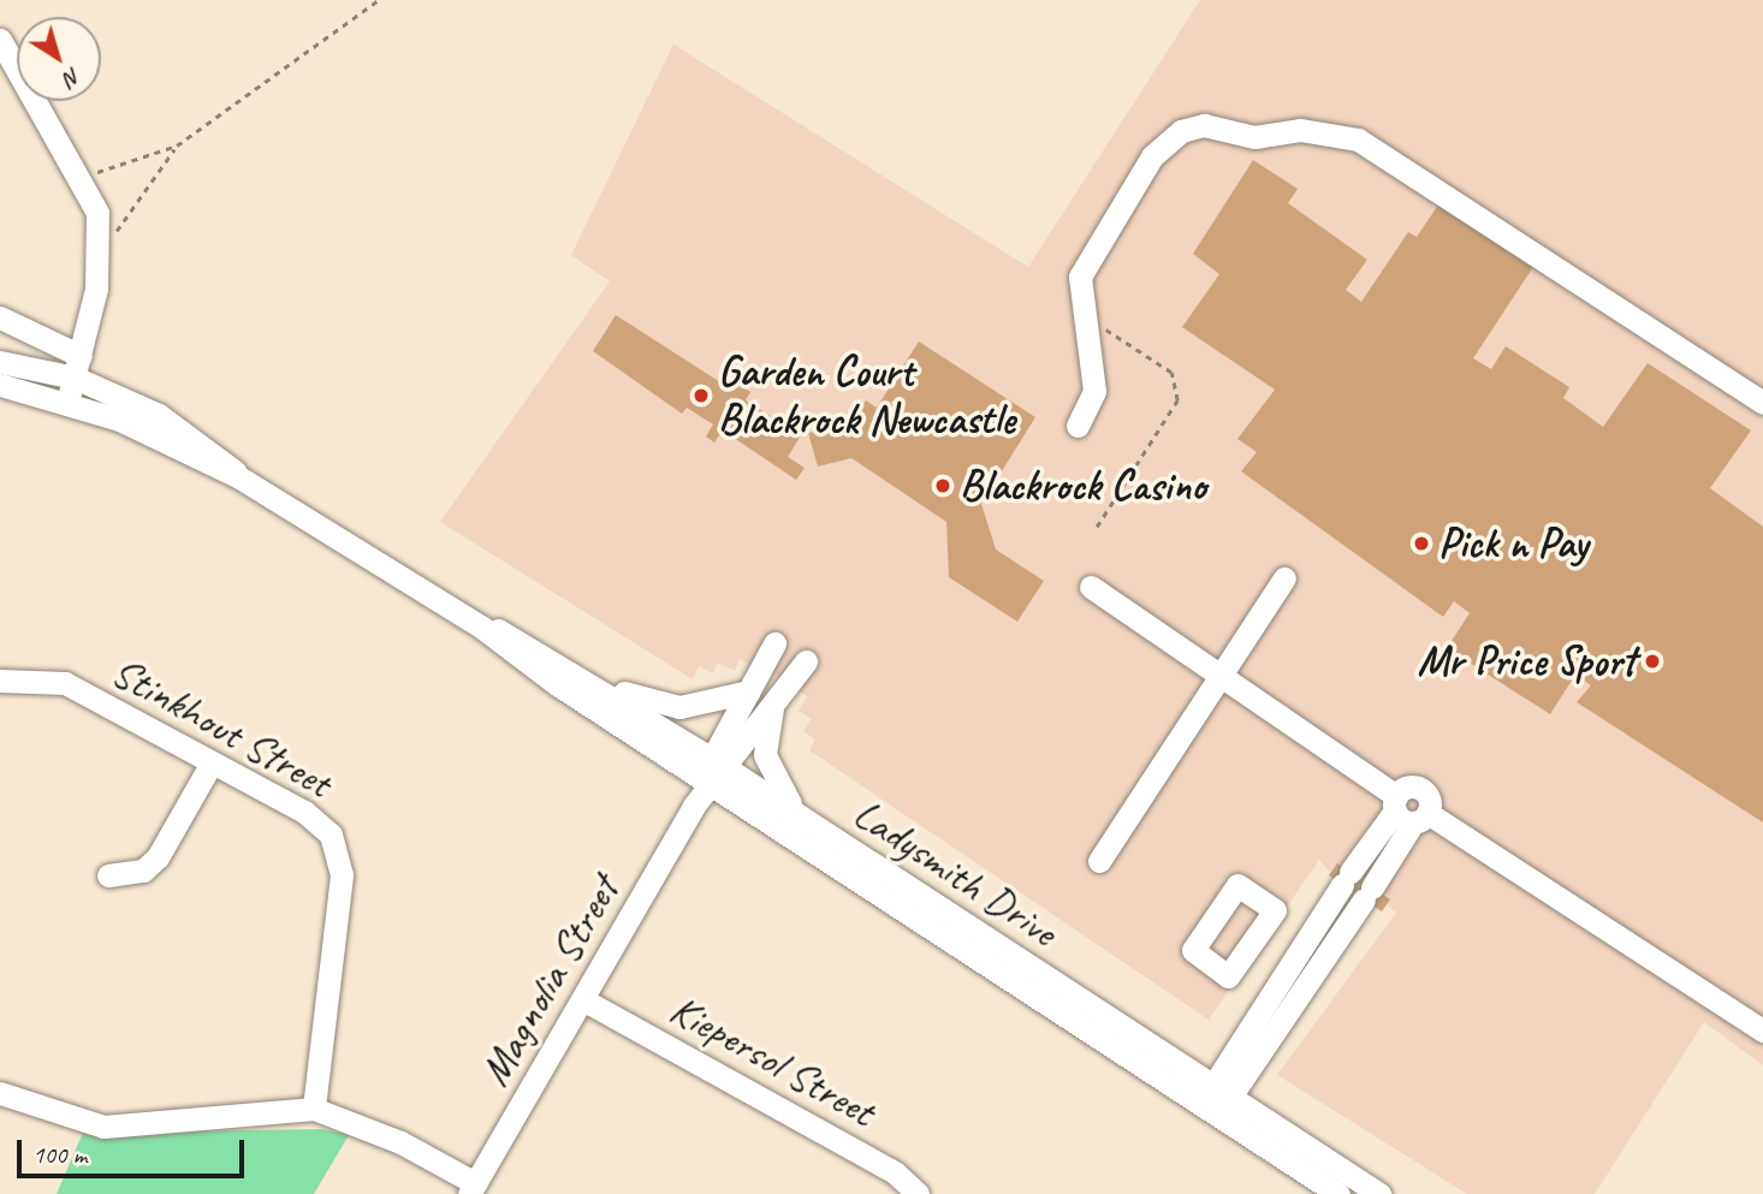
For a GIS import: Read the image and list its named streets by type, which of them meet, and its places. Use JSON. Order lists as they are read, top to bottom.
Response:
{
  "streets": {
    "street": [
      "Stinkhout Street",
      "Ladysmith Drive",
      "Magnolia Street",
      "Kiepersol Street"
    ]
  },
  "crossings": [
    ["Ladysmith Drive", "Magnolia Street"],
    ["Magnolia Street", "Kiepersol Street"]
  ],
  "places": [
    "Garden Court Blackrock Newcastle",
    "Blackrock Casino",
    "Pick n Pay",
    "Mr Price Sport"
  ],
  "scale_bar": "100 m",
  "north": "bottom right"
}
